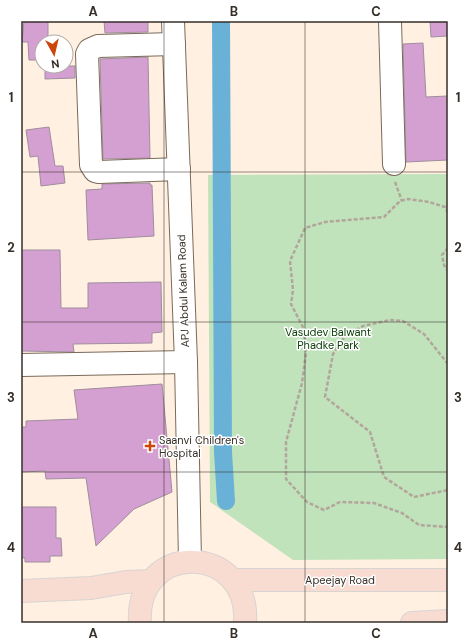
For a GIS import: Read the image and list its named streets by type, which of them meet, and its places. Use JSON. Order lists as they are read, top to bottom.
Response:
{
  "streets": {
    "main road": ["Apeejay Road"],
    "street": ["APJ Abdul Kalam Road"]
  },
  "parks": ["Vasudev Balwant Phadke Park"],
  "places": {
    "health": ["Saanvi Children's Hospital"]
  },
  "north": "bottom",
  "grid": {
    "columns": ["A", "B", "C"],
    "rows": [
      "1",
      "2",
      "3",
      "4"
    ]
  }
}
